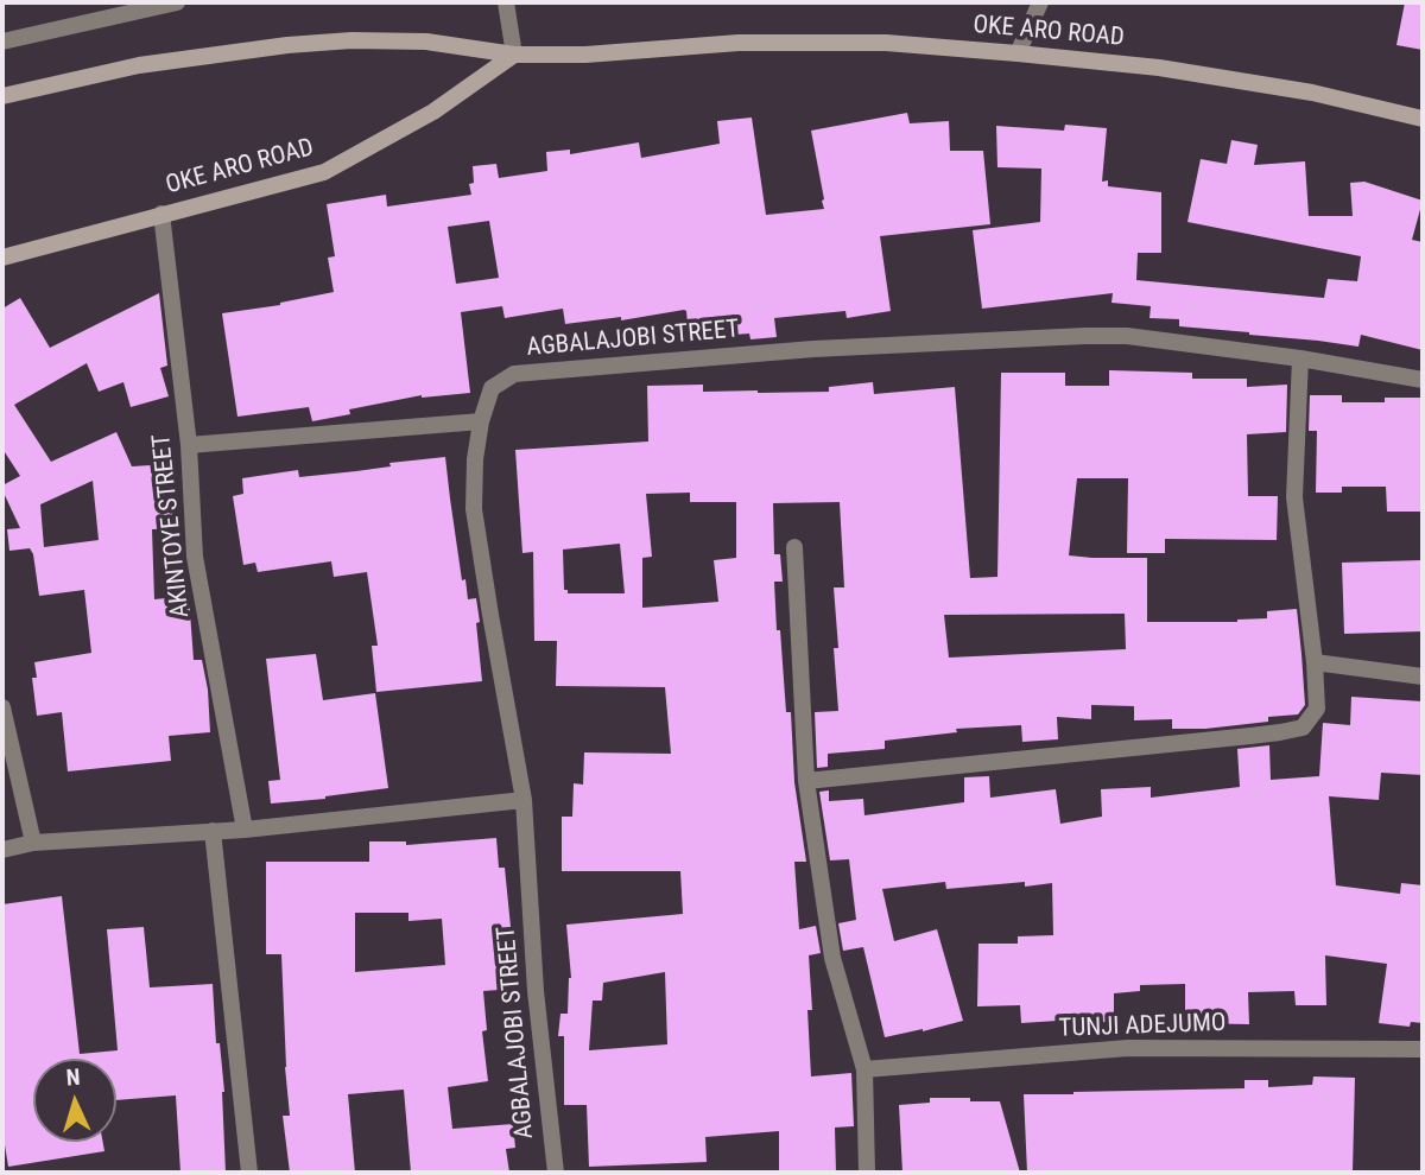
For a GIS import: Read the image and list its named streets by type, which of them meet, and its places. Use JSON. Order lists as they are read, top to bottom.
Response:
{
  "streets": {
    "main road": ["OKE ARO ROAD"],
    "street": ["AGBALAJOBI STREET", "AKINTOYE STREET", "TUNJI ADEJUMO"]
  },
  "crossings": [
    ["OKE ARO ROAD", "AKINTOYE STREET"]
  ],
  "north": "top"
}
